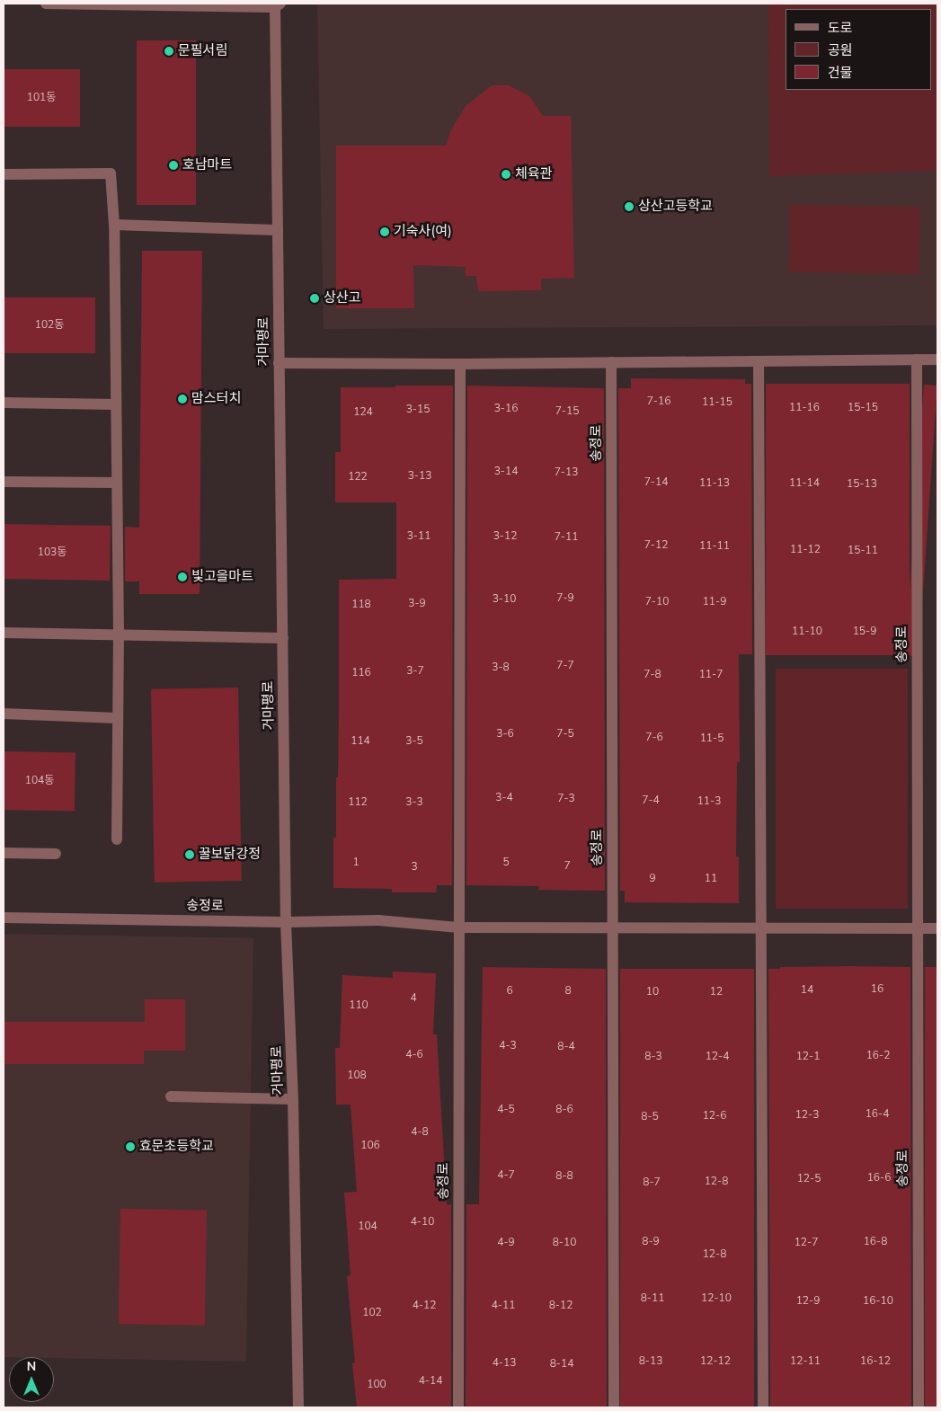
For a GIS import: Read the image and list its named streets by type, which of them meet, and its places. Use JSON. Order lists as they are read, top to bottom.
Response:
{
  "streets": {
    "street": ["거마평로", "송정로"]
  },
  "crossings": [
    ["거마평로", "송정로"]
  ],
  "places": [
    "문필서림",
    "호남마트",
    "체육관",
    "상산고등학교",
    "기숙사(여)",
    "상산고",
    "맘스터치",
    "빛고을마트",
    "꿀보닭강정",
    "효문초등학교"
  ],
  "house_numbers": [
    "101동",
    "102동",
    "7-16",
    "11-15",
    "11-16",
    "15-15",
    "3-16",
    "3-15",
    "7-15",
    "124",
    "3-14",
    "7-13",
    "3-13",
    "122",
    "7-14",
    "11-13",
    "11-14",
    "15-13",
    "3-11",
    "3-12",
    "7-11",
    "7-12",
    "11-11",
    "11-12",
    "15-11",
    "103동",
    "7-9",
    "3-10",
    "7-10",
    "11-9",
    "3-9",
    "118",
    "11-10",
    "15-9",
    "7-7",
    "3-8",
    "3-7",
    "116",
    "7-8",
    "11-7",
    "3-6",
    "7-5",
    "7-6",
    "11-5",
    "114",
    "3-5",
    "104동",
    "3-4",
    "7-3",
    "7-4",
    "11-3",
    "112",
    "3-3",
    "1",
    "5",
    "7",
    "3",
    "9",
    "11",
    "16",
    "14",
    "6",
    "8",
    "10",
    "12",
    "4",
    "110",
    "4-3",
    "8-4",
    "4-6",
    "16-2",
    "8-3",
    "12-4",
    "12-1",
    "108",
    "4-5",
    "8-6",
    "16-4",
    "12-3",
    "12-6",
    "8-5",
    "4-8",
    "106",
    "4-7",
    "8-8",
    "16-6",
    "12-5",
    "12-8",
    "8-7",
    "4-10",
    "104",
    "8-9",
    "16-8",
    "4-9",
    "8-10",
    "12-7",
    "12-8",
    "8-11",
    "12-10",
    "12-9",
    "16-10",
    "4-12",
    "4-11",
    "8-12",
    "102",
    "8-13",
    "12-12",
    "12-11",
    "16-12",
    "4-13",
    "8-14",
    "4-14",
    "100"
  ],
  "legend": ["도로", "공원", "건물"],
  "north": "top"
}
